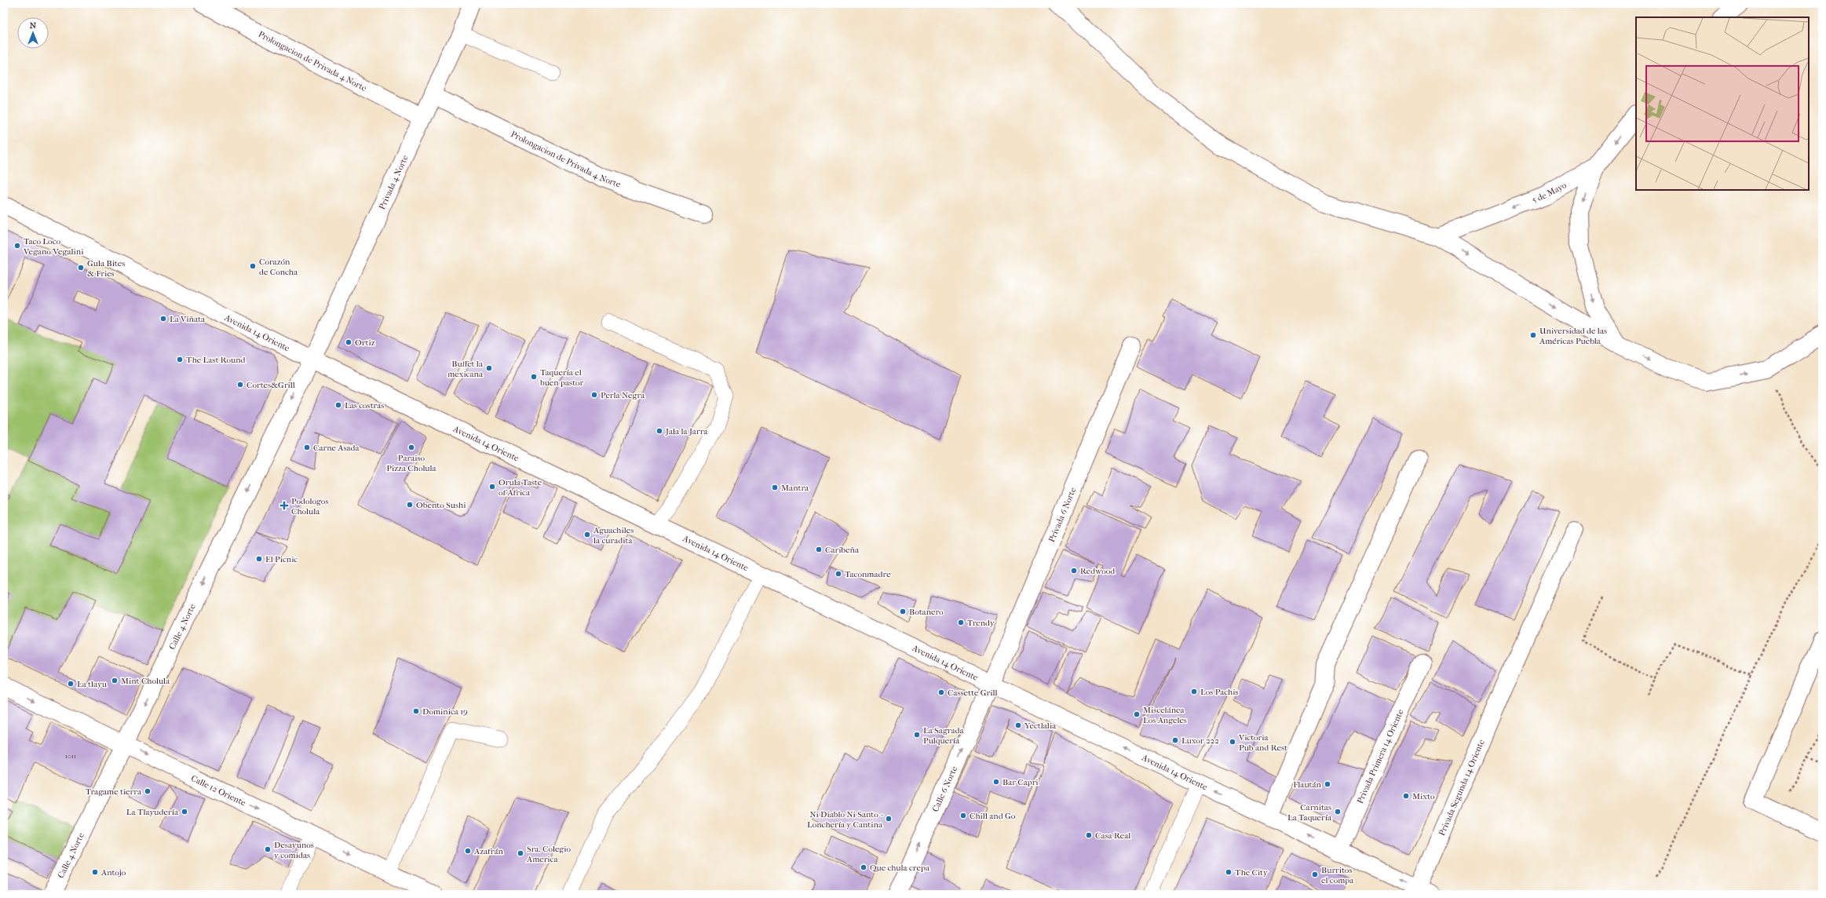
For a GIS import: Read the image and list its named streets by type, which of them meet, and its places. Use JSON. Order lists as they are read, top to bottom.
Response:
{
  "streets": {
    "street": [
      "Prolongacion de Privada 4 Norte",
      "Privada 4 Norte",
      "5 de Mayo",
      "Avenida 14 Oriente",
      "Privada 6 Norte",
      "Calle 4 Norte",
      "Privada Primera 14 Oriente",
      "Privada Segunda 14 Oriente",
      "Calle 6 Norte",
      "Calle 12 Oriente"
    ]
  },
  "crossings": [
    ["Prolongacion de Privada 4 Norte", "Privada 4 Norte"],
    ["Privada 4 Norte", "Avenida 14 Oriente"],
    ["Privada 4 Norte", "Calle 4 Norte"],
    ["Avenida 14 Oriente", "Privada 6 Norte"],
    ["Avenida 14 Oriente", "Calle 4 Norte"],
    ["Avenida 14 Oriente", "Privada Primera 14 Oriente"],
    ["Avenida 14 Oriente", "Privada Segunda 14 Oriente"],
    ["Avenida 14 Oriente", "Calle 6 Norte"],
    ["Privada 6 Norte", "Calle 6 Norte"],
    ["Calle 4 Norte", "Calle 12 Oriente"]
  ],
  "one_way": [
    "5 de Mayo",
    "Calle 4 Norte",
    "Calle 6 Norte",
    "Calle 12 Oriente"
  ],
  "places": {
    "other": [
      "Taco Loco Vegano/Vegalini",
      "Corazón de Concha",
      "Gula Bites & Fries",
      "La Viñata",
      "Universidad de las Américas Puebla",
      "Ortiz",
      "The Last Round",
      "Buffet la mexicana",
      "Taquería el buen pastor",
      "Cortes&Grill",
      "Perla Negra",
      "Las costras",
      "Jala la Jarra",
      "Carne Asada",
      "Paraiso Pizza Cholula",
      "Orula Taste of Africa",
      "Mantra",
      "Obento Sushi",
      "Aguachiles la curadita",
      "Caribeña",
      "El Picnic",
      "Redwood",
      "Taconmadre",
      "Botanero",
      "Trendy",
      "Mint Cholula",
      "La tlayu",
      "Los Pachis",
      "Cassette Grill",
      "Dominica 19",
      "Miscelánea Los Angeles",
      "Yectlalia",
      "La Sagrada Pulquería",
      "Luxor 222",
      "Victoria Pub and Rest",
      "Bar Capri",
      "Flaután",
      "Tragame tierra",
      "Mixto",
      "La Tlayudería",
      "Carnitas La Taquería",
      "Chill and Go",
      "Ni Diablo Ni Santo - Lonchería y Cantina",
      "Casa Real",
      "Desayunos y comidas",
      "Azafrán",
      "Sra. Colegio America",
      "Que chula crepa",
      "Antojo",
      "The City",
      "Burritos el compa"
    ],
    "health": ["Podologos Cholula"]
  },
  "house_numbers": ["1011"],
  "north": "top"
}
